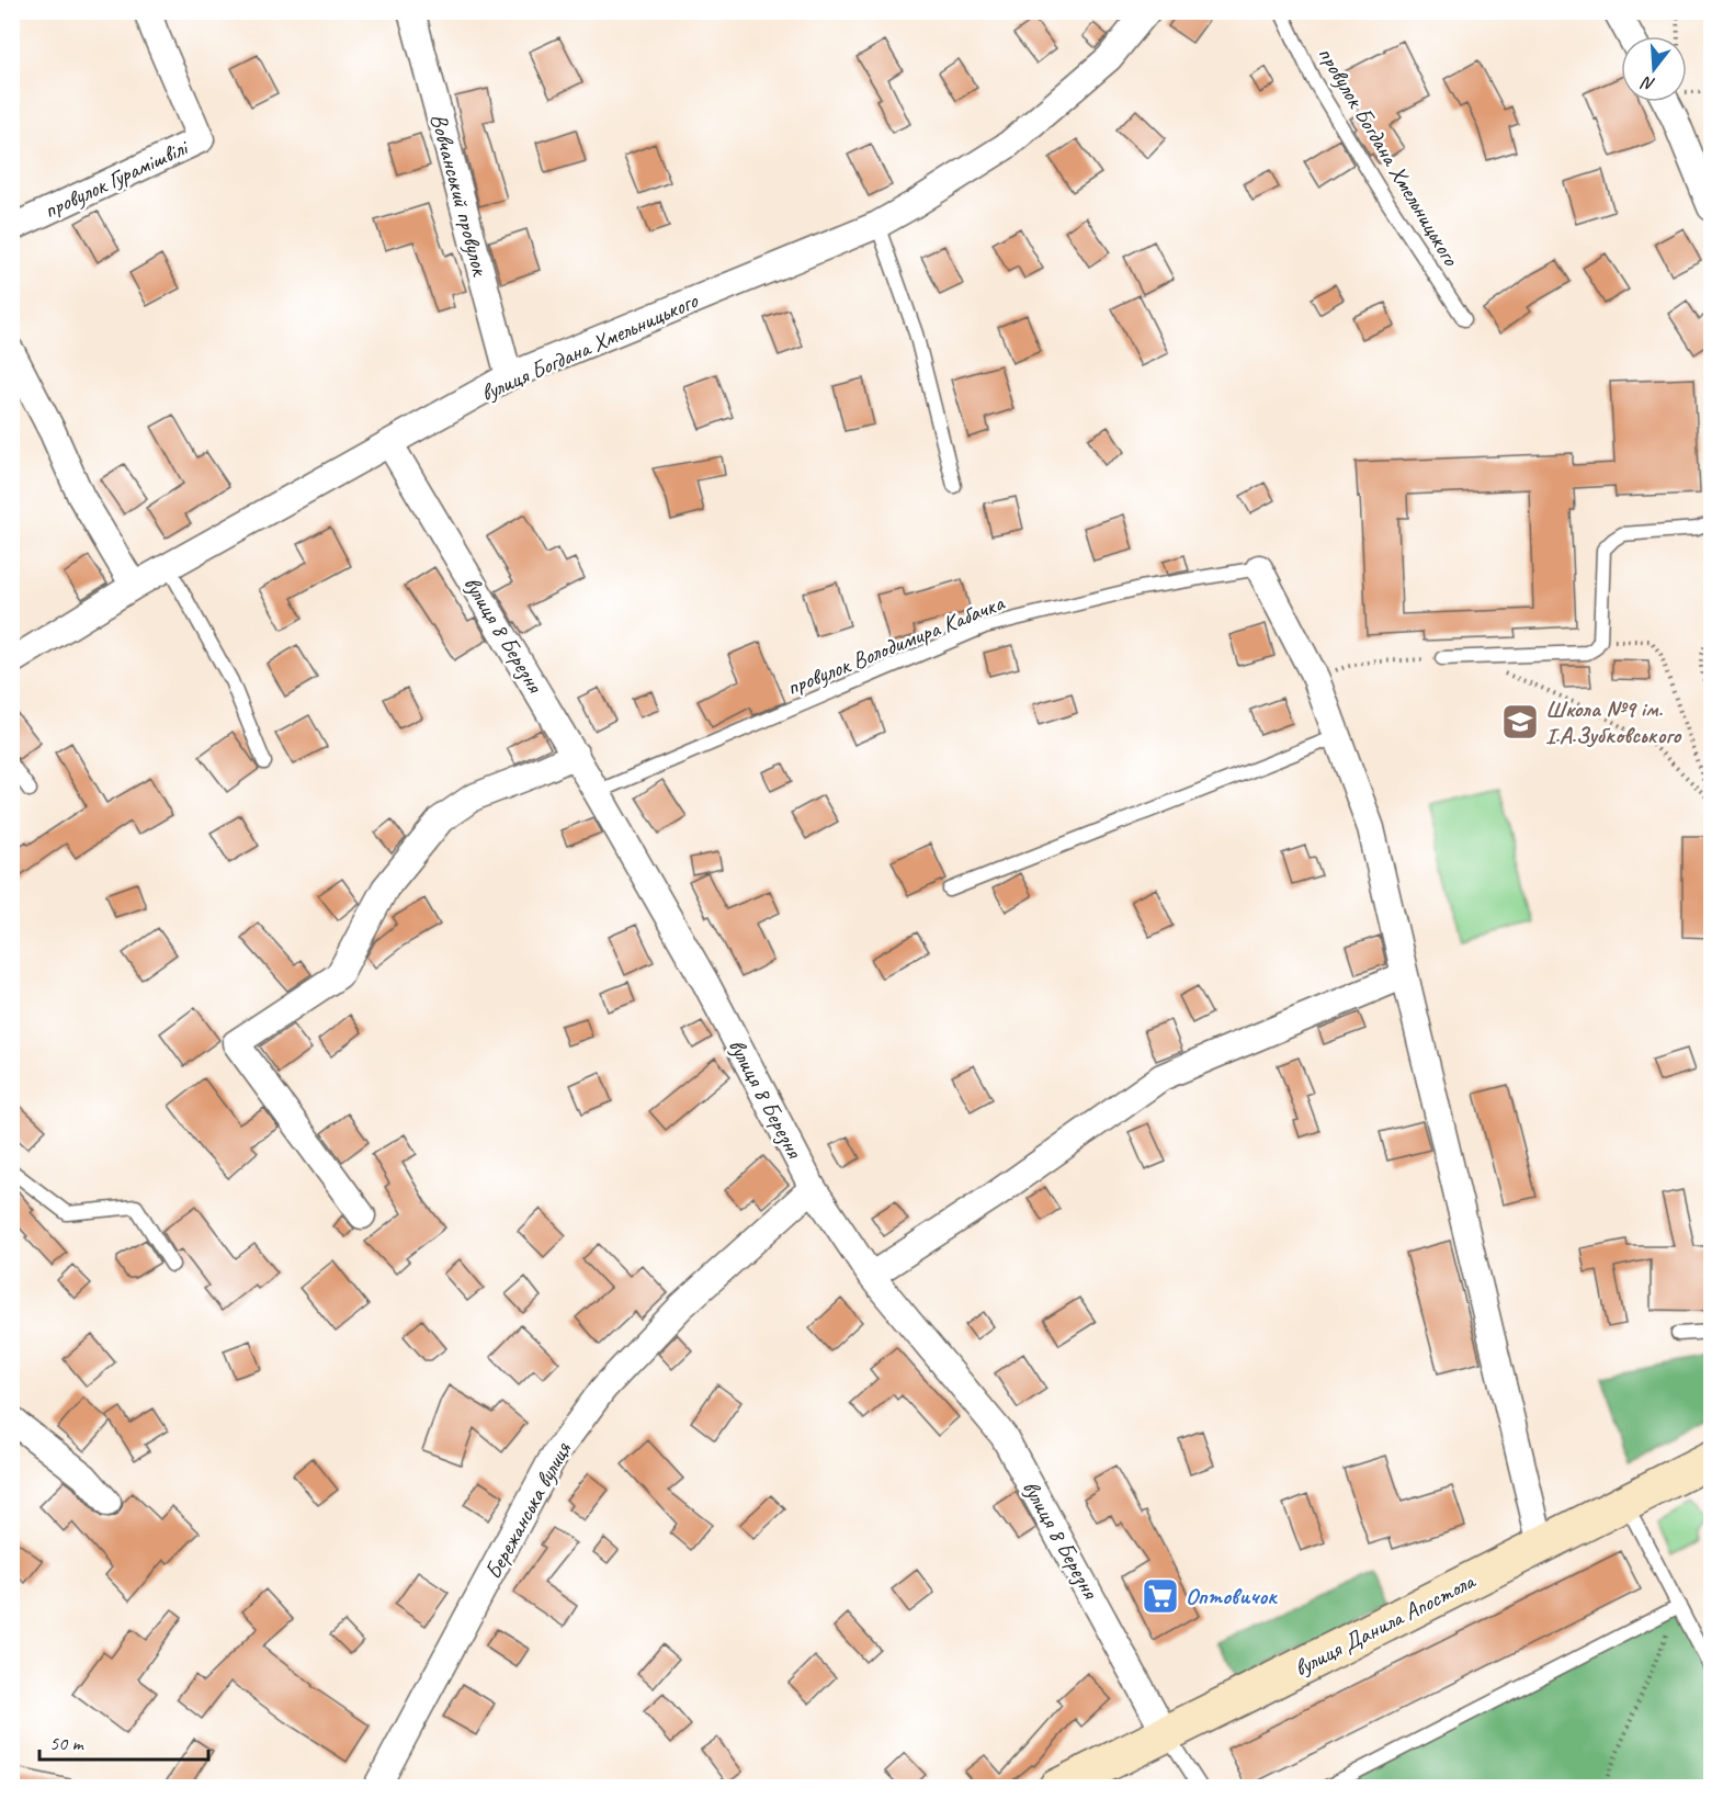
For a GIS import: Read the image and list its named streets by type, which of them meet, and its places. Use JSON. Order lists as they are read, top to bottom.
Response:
{
  "streets": {
    "street": [
      "провулок Гурамішвілі",
      "Вовчанський провулок",
      "вулиця Богдана Хмельницького",
      "вулиця 8 Березня",
      "Бережанська вулиця",
      "вулиця Данила Апостола"
    ],
    "lane": ["провулок Богдана Хмельницького", "провулок Володимира Кабачка"]
  },
  "crossings": [
    ["Вовчанський провулок", "вулиця Богдана Хмельницького"],
    ["вулиця Богдана Хмельницького", "вулиця 8 Березня"],
    ["вулиця 8 Березня", "провулок Володимира Кабачка"],
    ["вулиця 8 Березня", "Бережанська вулиця"],
    ["вулиця 8 Березня", "вулиця Данила Апостола"]
  ],
  "places": {
    "school or university": ["Школа №9 ім. І.А.Зубковського"],
    "supermarket": ["Оптовичок"]
  },
  "scale_bar": "50 m",
  "north": "bottom"
}
